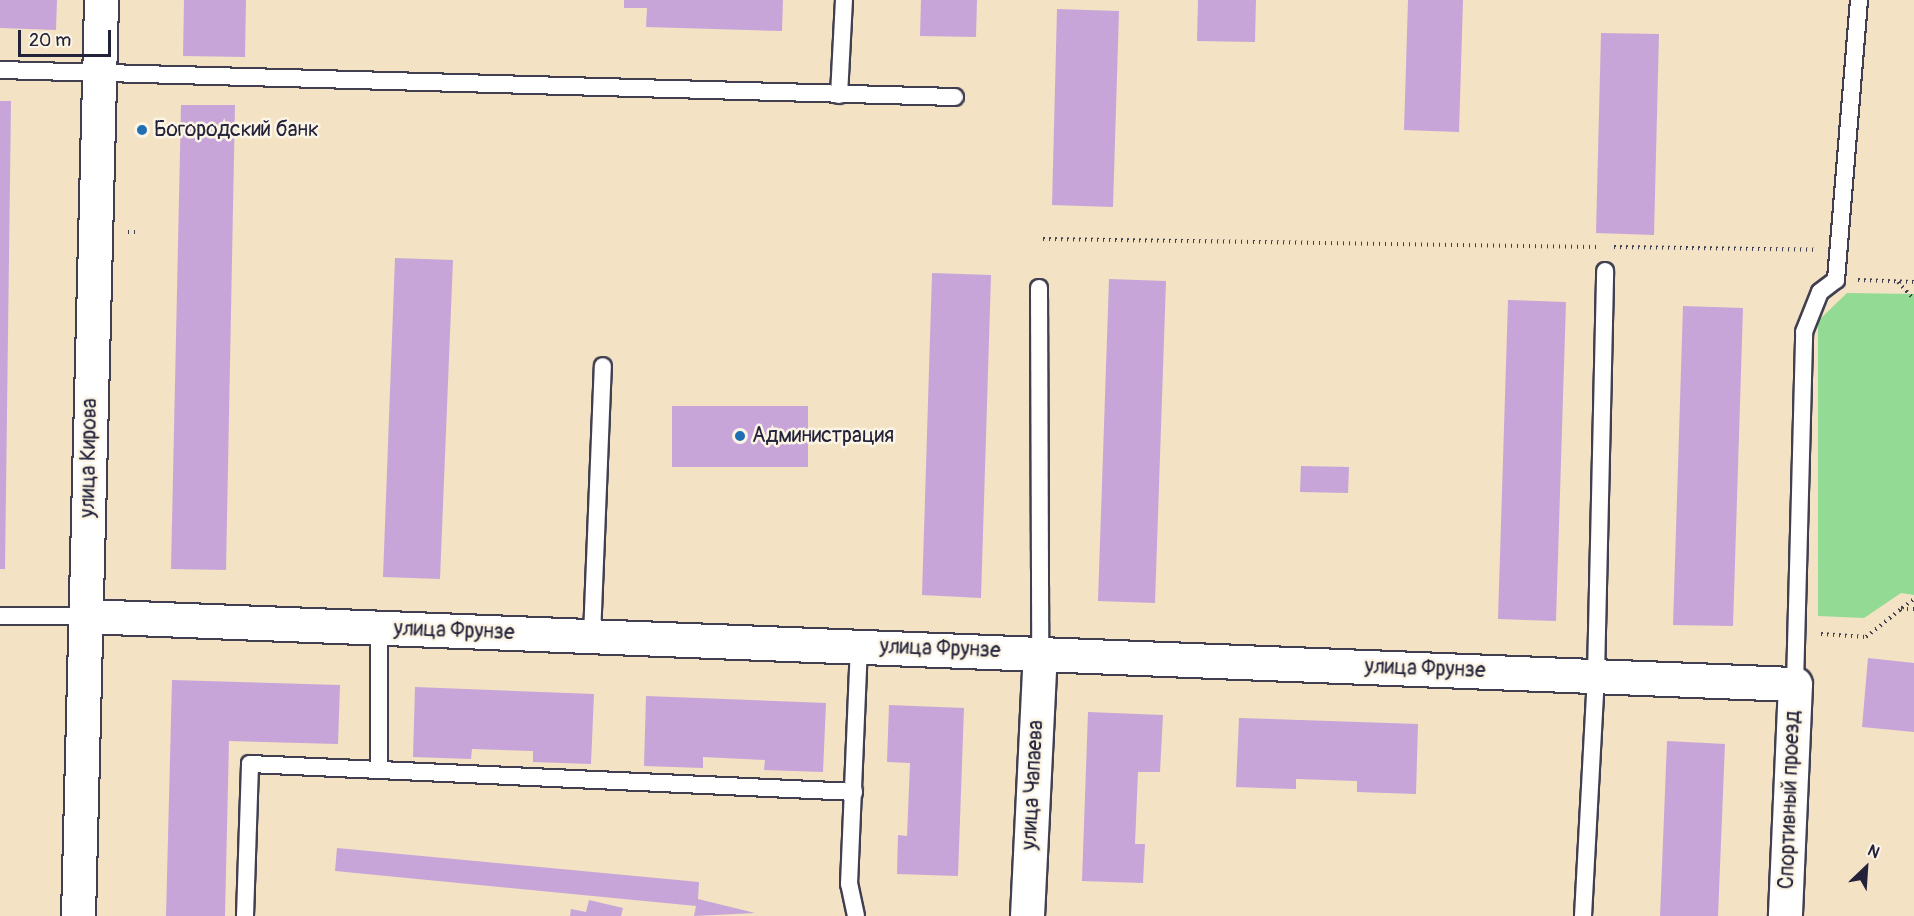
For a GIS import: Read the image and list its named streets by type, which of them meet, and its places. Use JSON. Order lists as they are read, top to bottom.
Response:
{
  "streets": {
    "street": [
      "улица Кирова",
      "улица Фрунзе",
      "улица Чапаева",
      "Спортивный проезд"
    ]
  },
  "crossings": [
    ["улица Кирова", "улица Фрунзе"],
    ["улица Фрунзе", "улица Чапаева"],
    ["улица Фрунзе", "Спортивный проезд"]
  ],
  "places": ["Богородский банк", "Администрация"],
  "scale_bar": "20 m",
  "north": "top right"
}
